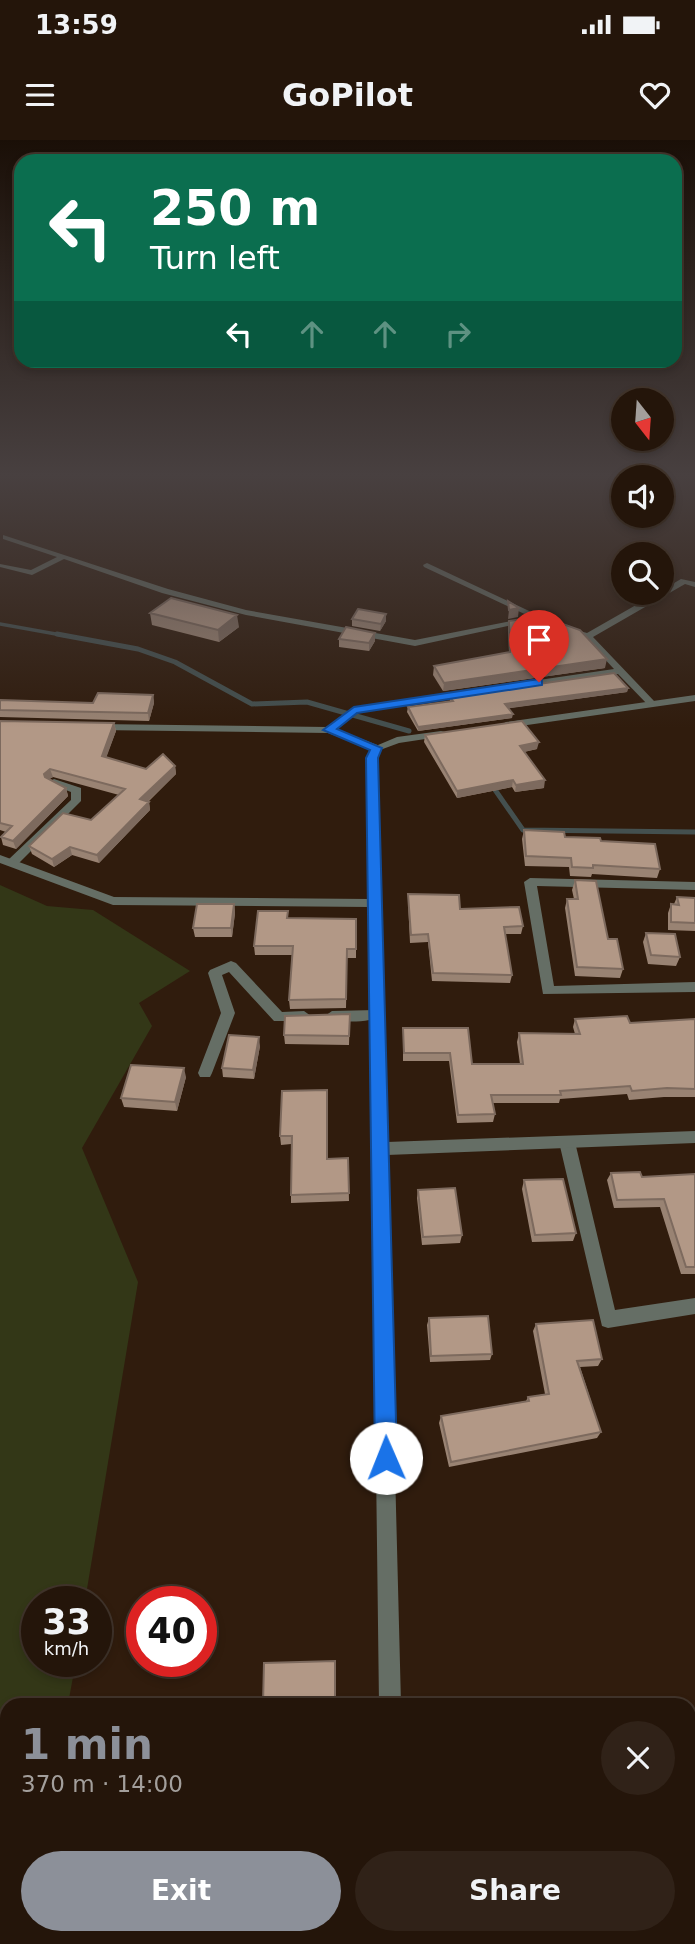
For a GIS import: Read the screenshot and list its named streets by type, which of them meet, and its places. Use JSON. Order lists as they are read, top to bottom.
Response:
{
  "north": "bottom",
  "page": {
    "status": "13:59",
    "header": "GoPilot",
    "turn": ["250 m", "Turn left"],
    "speed": "33 km/h",
    "limit": "40",
    "heading": ["1 min", "370 m · 14:00"],
    "buttons": ["Exit", "Share"]
  }
}
